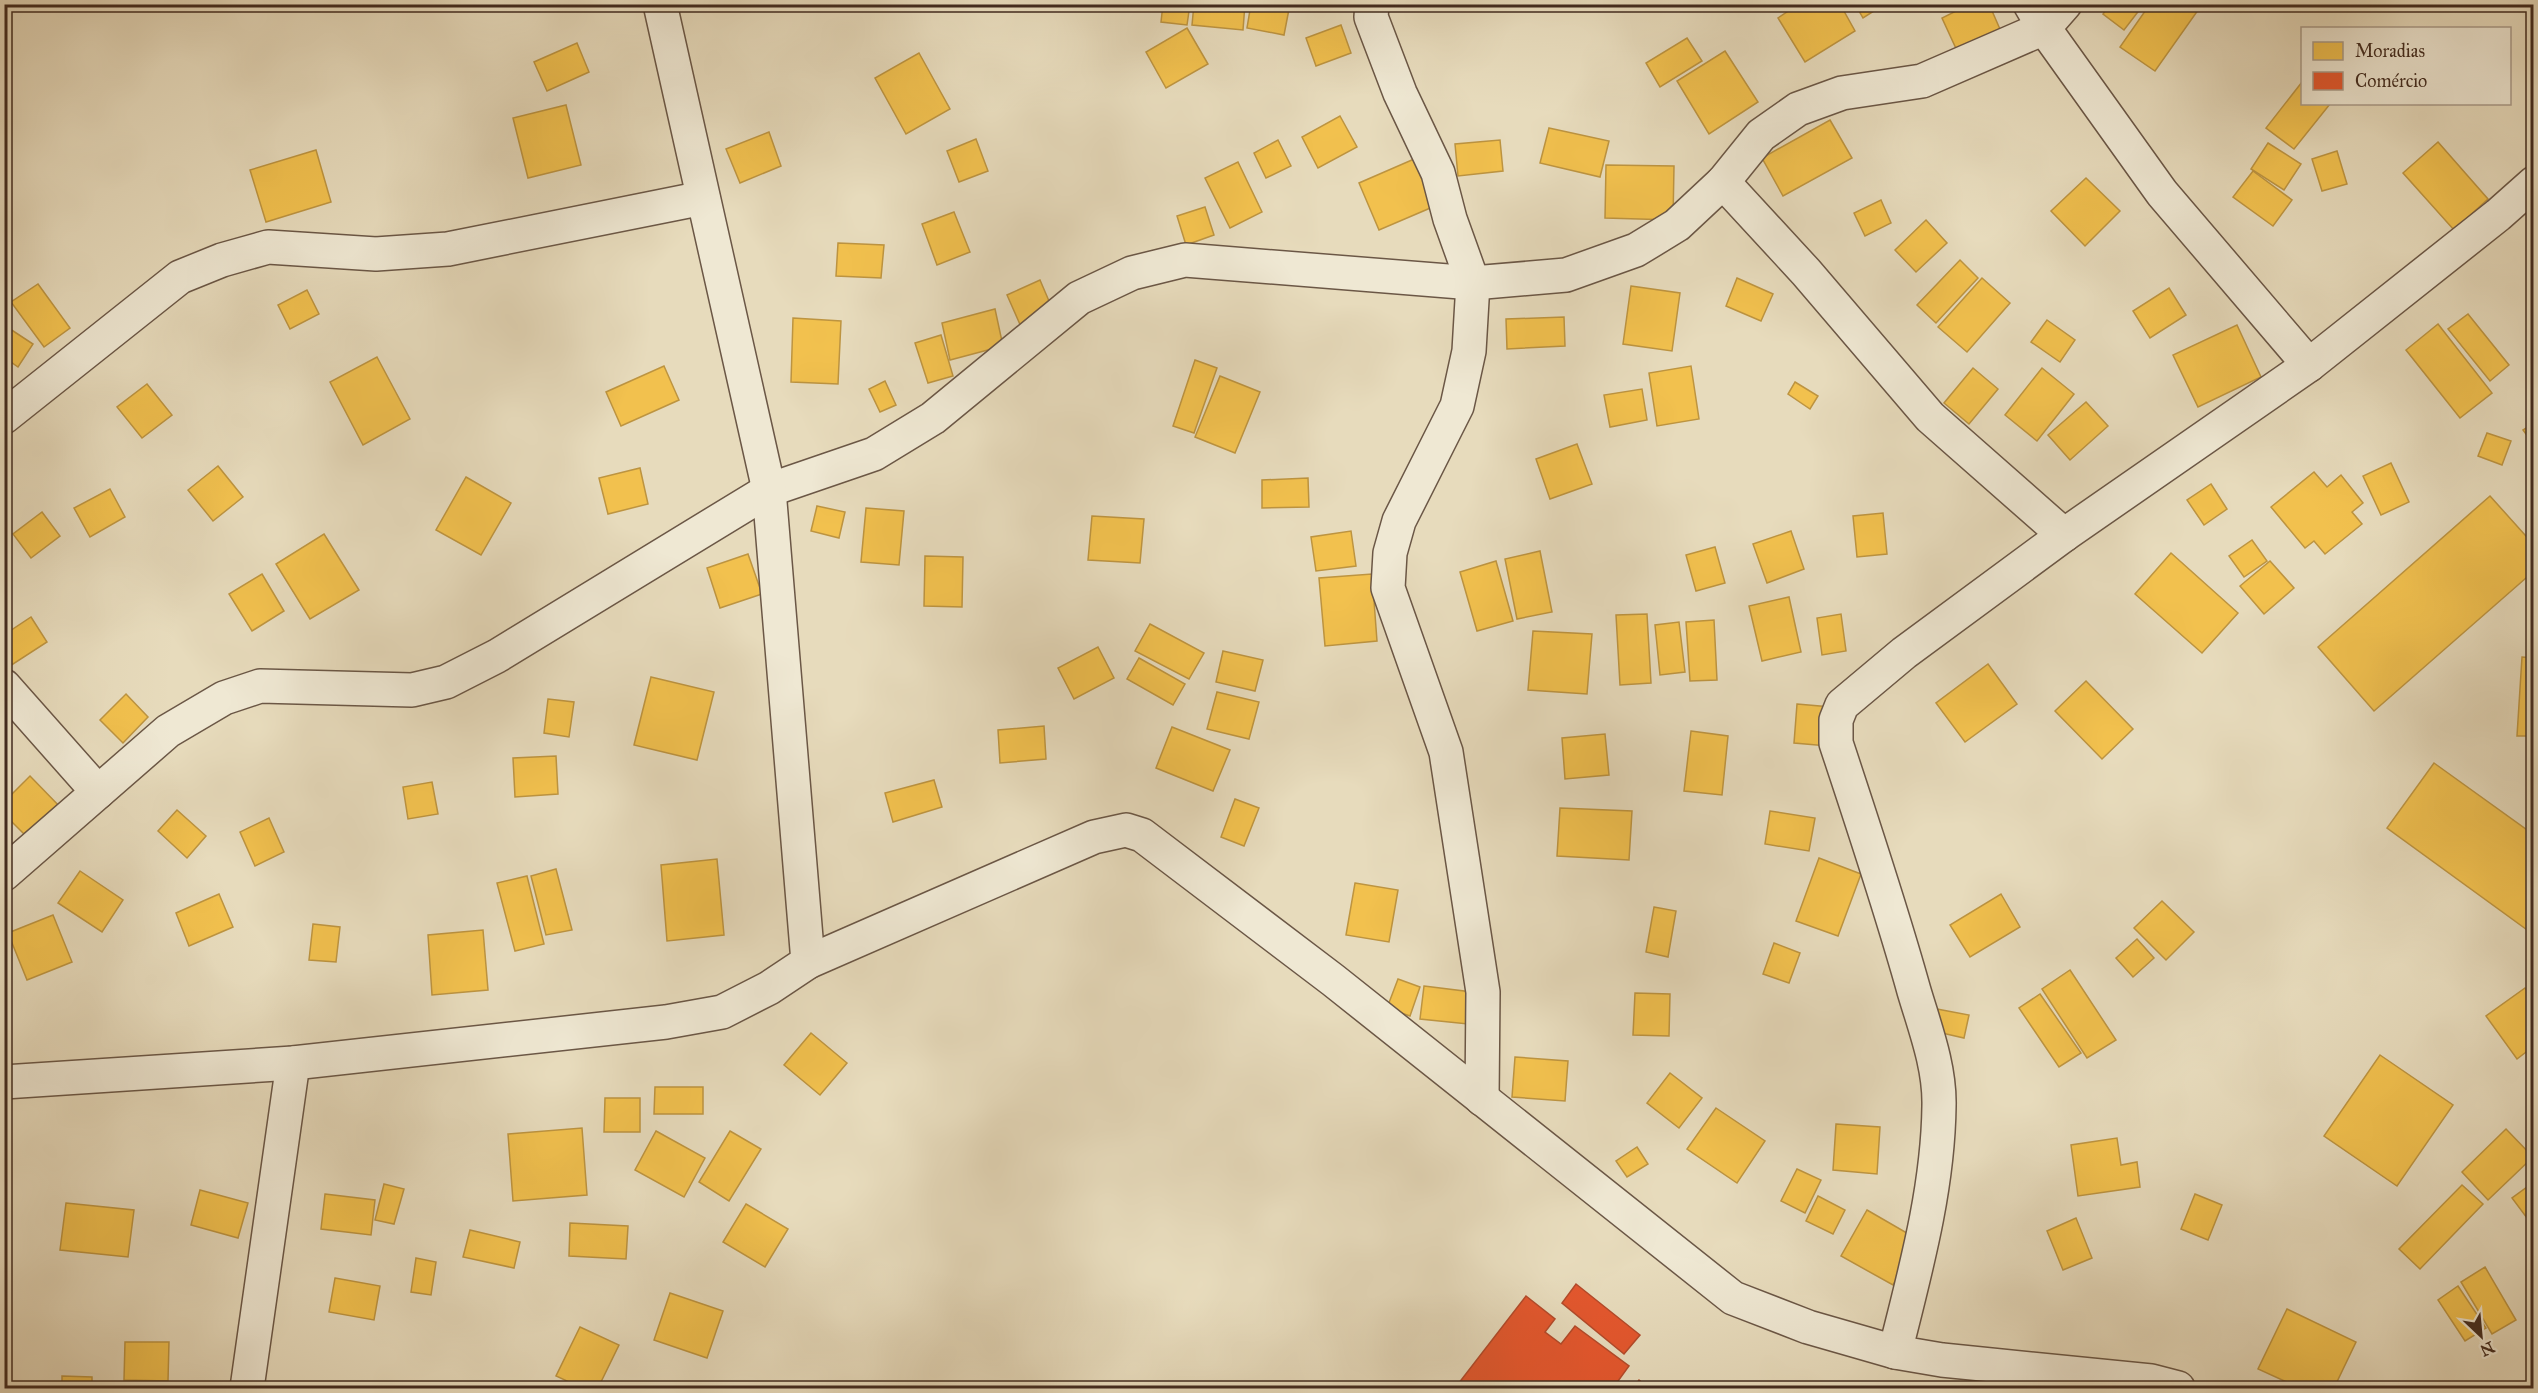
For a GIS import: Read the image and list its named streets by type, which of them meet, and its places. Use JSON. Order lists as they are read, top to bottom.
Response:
{
  "legend": ["Moradias", "Comércio"],
  "north": "bottom right"
}
